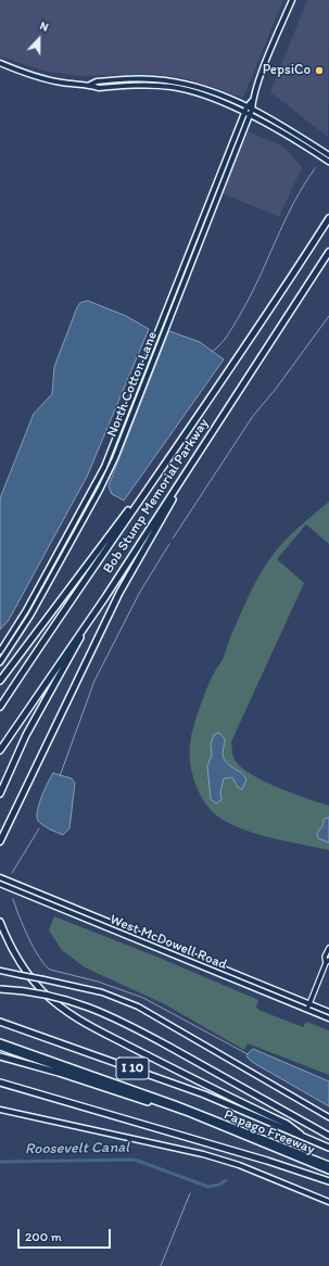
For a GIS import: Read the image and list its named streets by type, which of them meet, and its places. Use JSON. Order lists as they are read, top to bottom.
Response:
{
  "streets": {
    "highway": ["Bob Stump Memorial Parkway", "I 10", "Papago Freeway"],
    "main road": ["North Cotton Lane", "West McDowell Road"]
  },
  "crossings": [
    ["I 10", "Papago Freeway"]
  ],
  "water": ["Roosevelt Canal"],
  "places": ["PepsiCo"],
  "scale_bar": "200 m",
  "north": "top"
}
